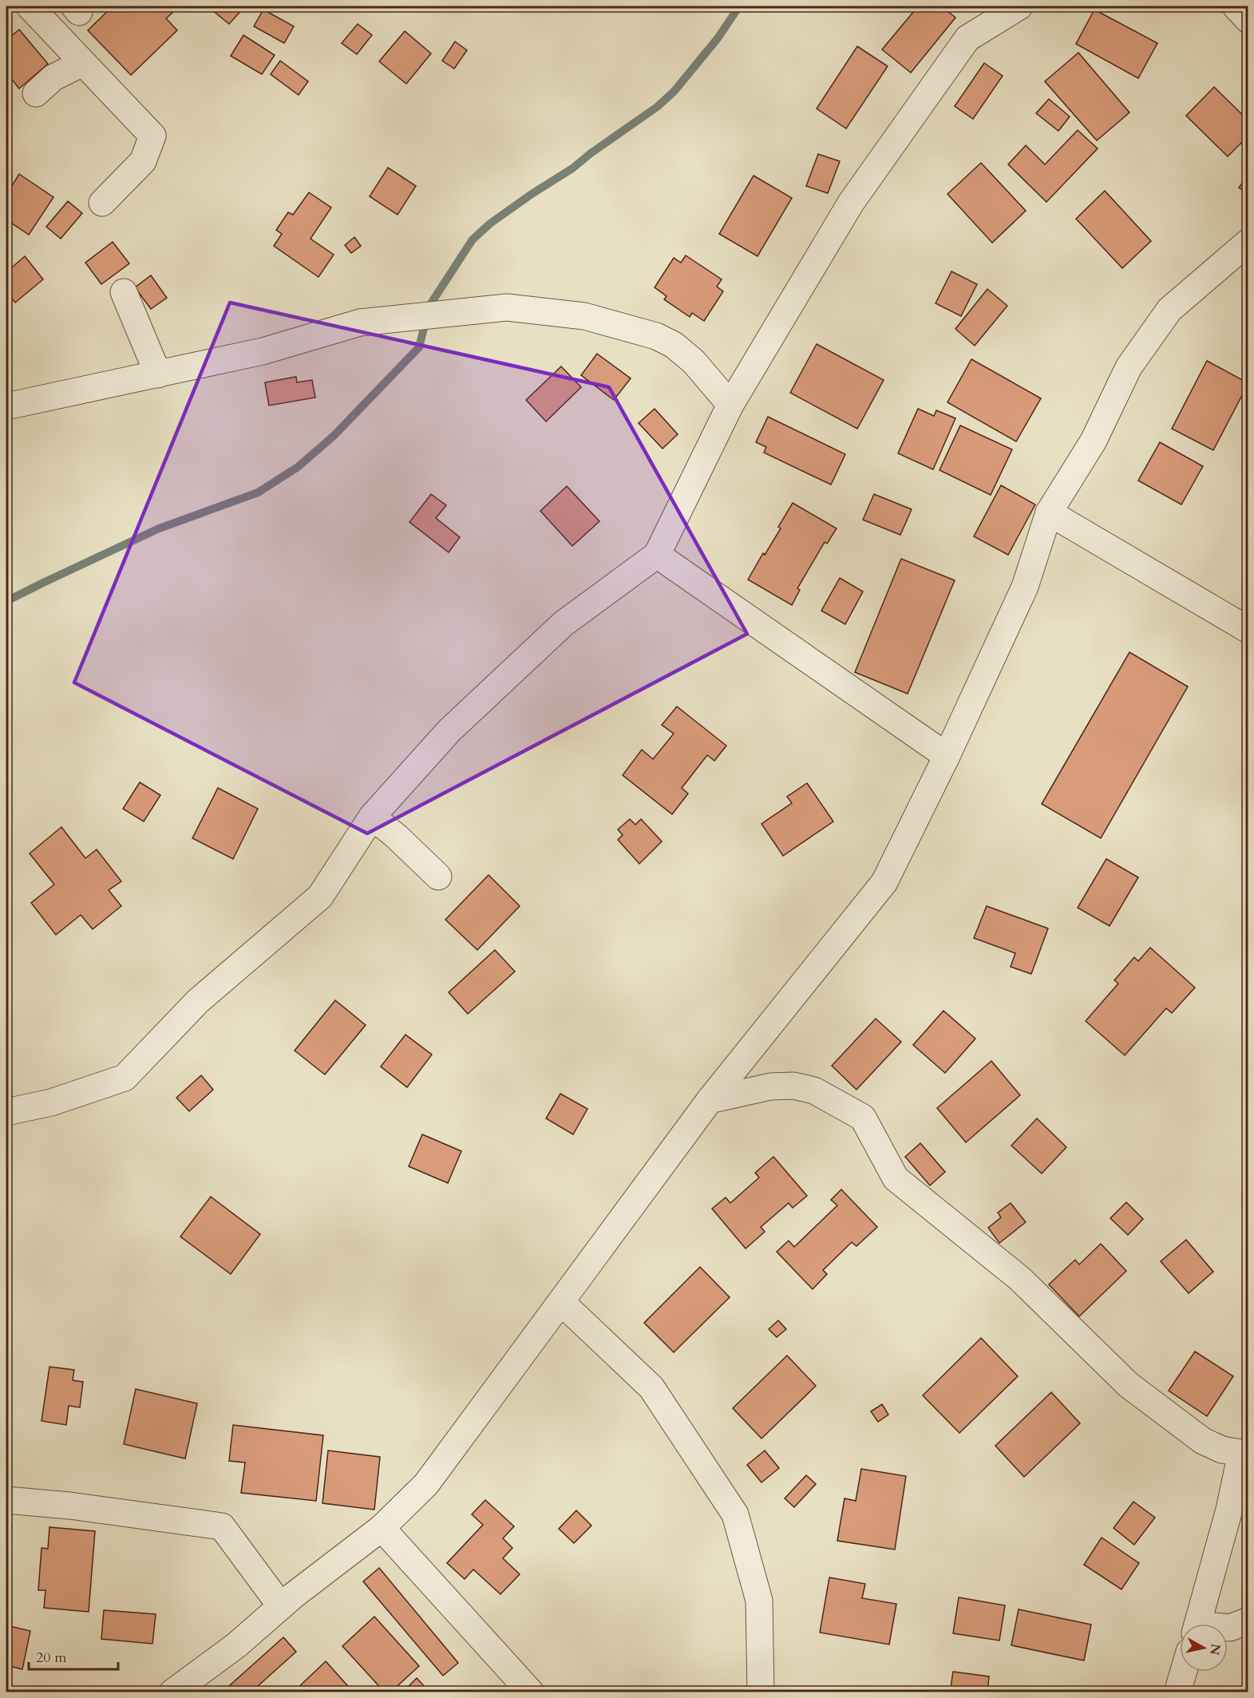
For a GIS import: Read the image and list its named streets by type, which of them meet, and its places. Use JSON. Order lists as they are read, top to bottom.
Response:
{
  "scale_bar": "20 m",
  "north": "right"
}
